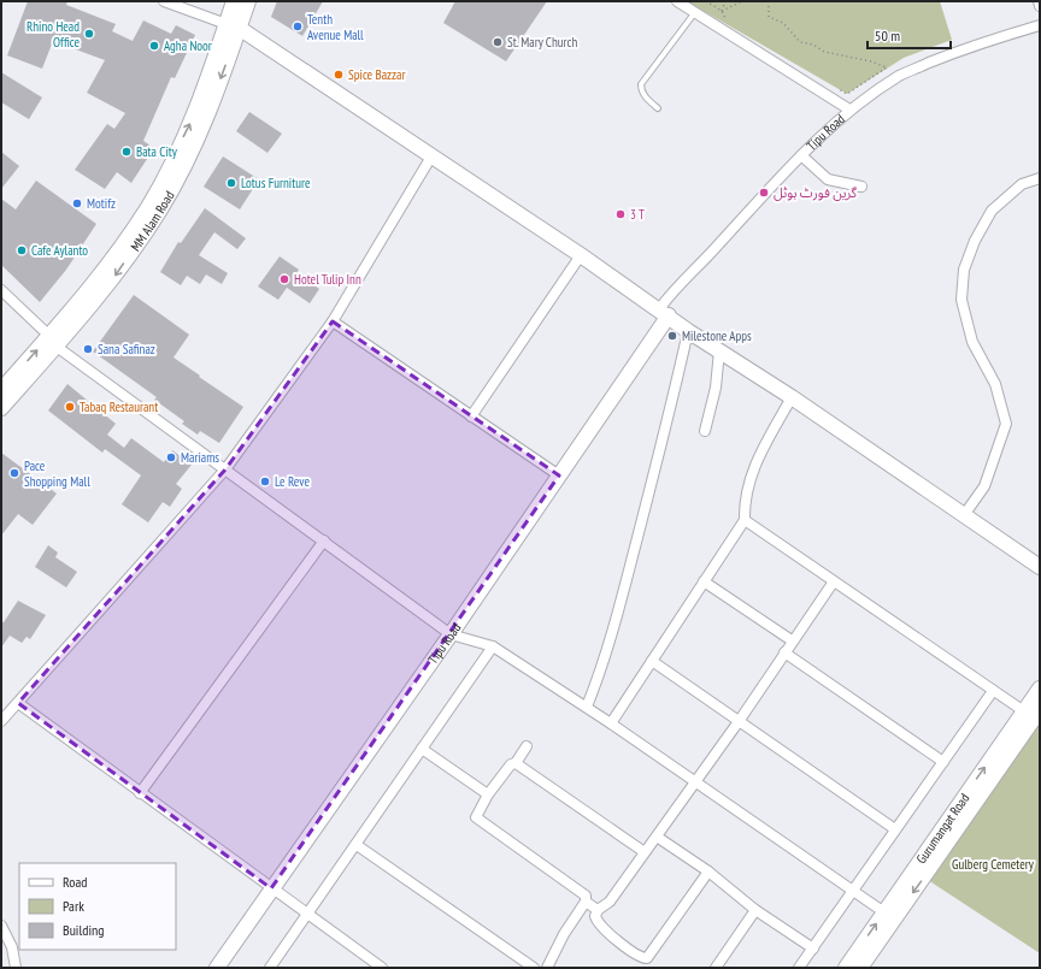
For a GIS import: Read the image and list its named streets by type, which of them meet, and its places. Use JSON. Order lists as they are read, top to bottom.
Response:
{
  "streets": {
    "street": ["Tipu Road", "MM Alam Road", "Gurumangat Road"]
  },
  "parks": ["Gulberg Cemetery"],
  "places": [
    "Tenth Avenue Mall",
    "Rhino Head Office",
    "St. Mary Church",
    "Agha Noor",
    "Spice Bazzar",
    "Bata City",
    "Lotus Furniture",
    "گرین فورٹ ہوٹل",
    "Motifz",
    "3 T",
    "Cafe Aylanto",
    "Hotel Tulip Inn",
    "Milestone Apps",
    "Sana Safinaz",
    "Tabaq Restaurant",
    "Mariams",
    "Pace Shopping Mall",
    "Le Reve"
  ],
  "legend": ["Road", "Park", "Building"],
  "scale_bar": "50 m"
}
